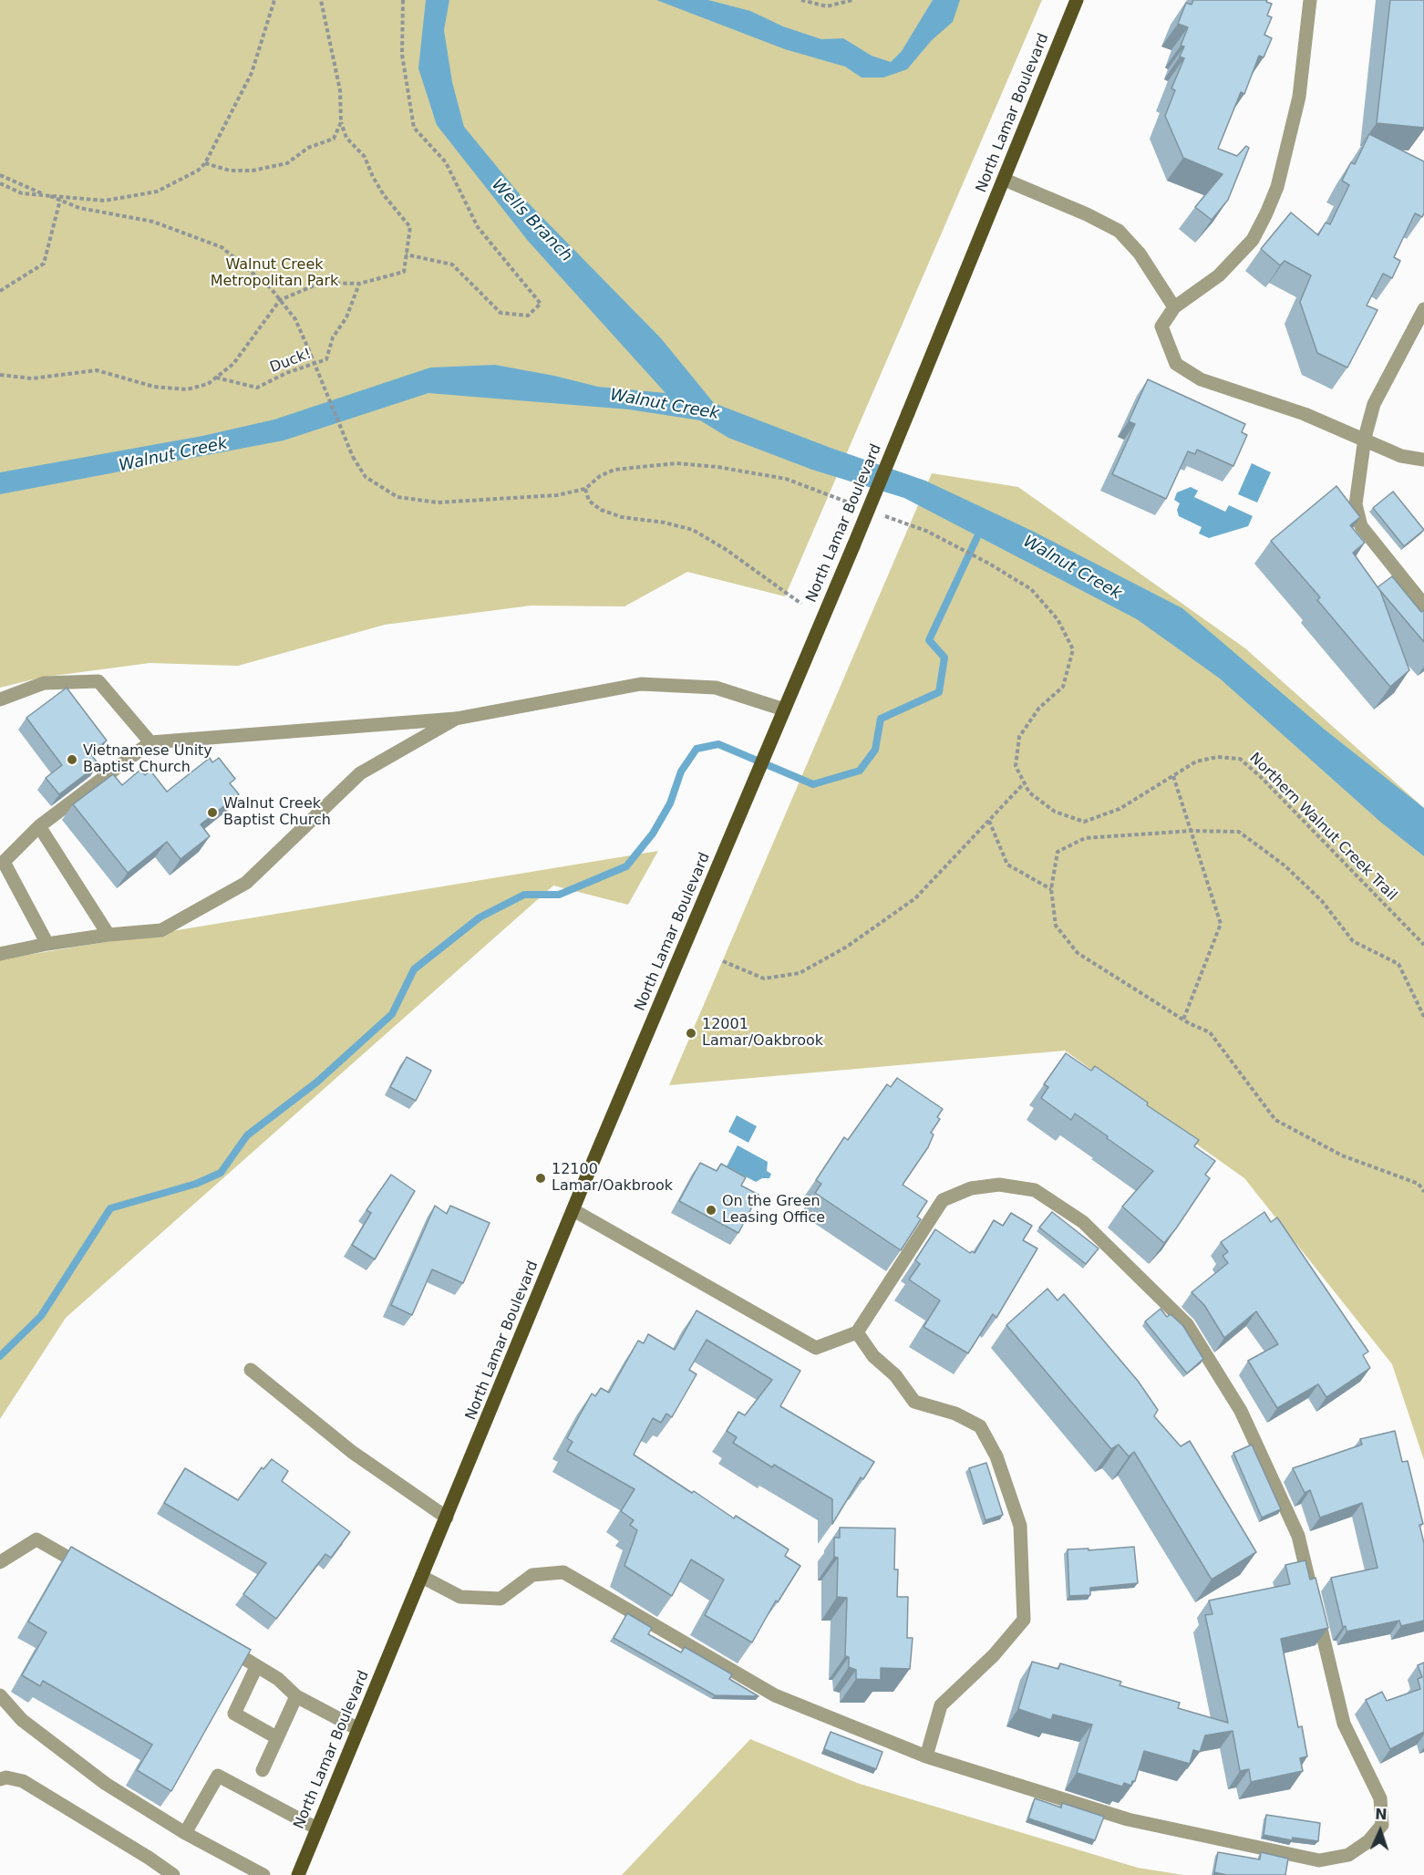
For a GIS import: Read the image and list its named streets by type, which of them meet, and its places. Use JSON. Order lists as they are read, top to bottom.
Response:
{
  "streets": {
    "main road": ["North Lamar Boulevard"],
    "path": ["Duck!", "Northern Walnut Creek Trail"]
  },
  "water": ["Wells Branch", "Walnut Creek"],
  "parks": ["Walnut Creek Metropolitan Park"],
  "places": [
    "Vietnamese Unity Baptist Church",
    "Walnut Creek Baptist Church",
    "12001 Lamar/Oakbrook",
    "12100 Lamar/Oakbrook",
    "On the Green Leasing Office"
  ],
  "north": "top"
}
